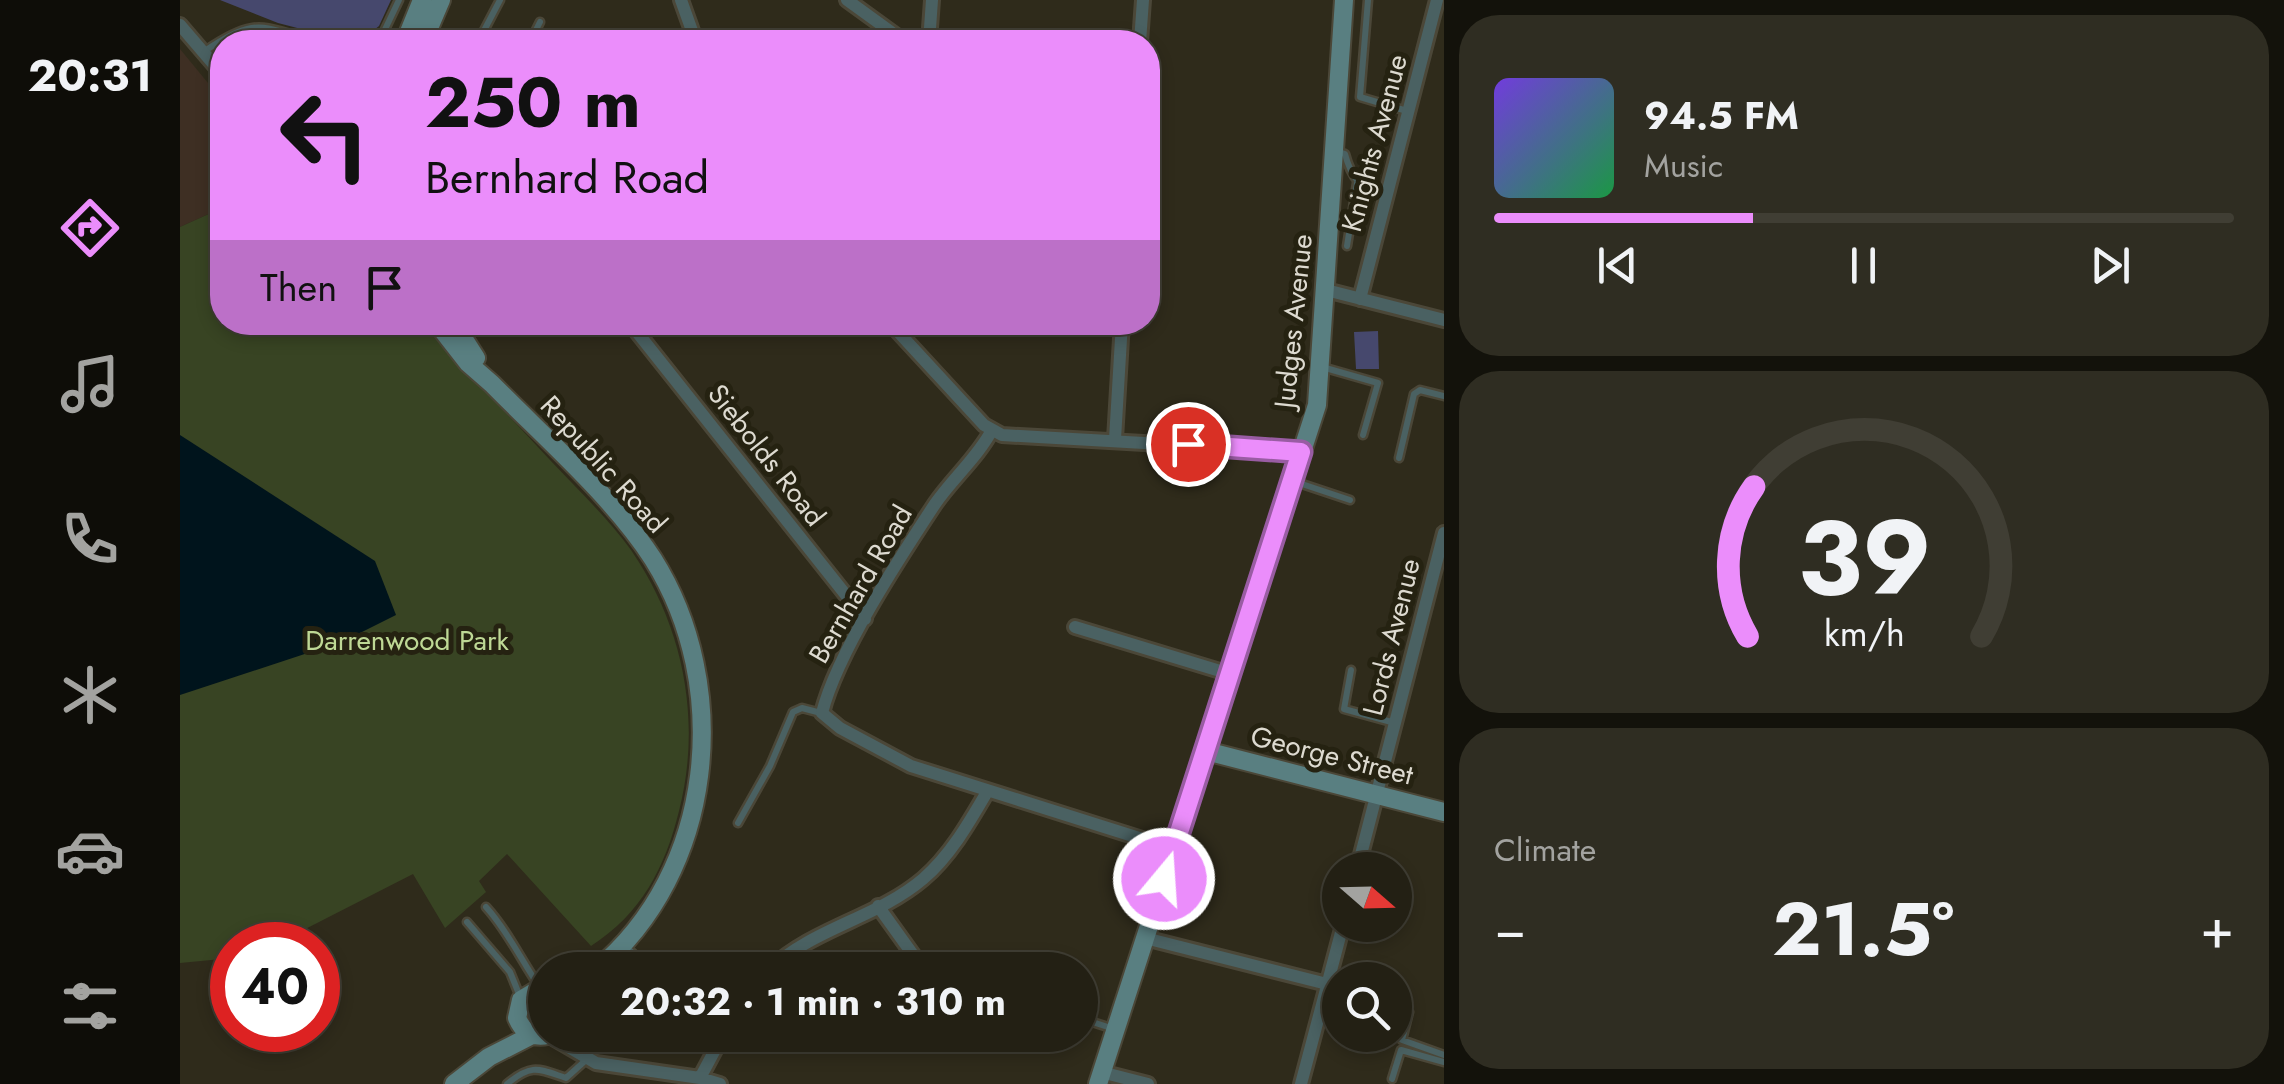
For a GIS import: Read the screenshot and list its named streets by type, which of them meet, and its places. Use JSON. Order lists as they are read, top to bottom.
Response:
{
  "streets": {
    "street": [
      "Knights Avenue",
      "Judges Avenue",
      "Siebolds Road",
      "Republic Road",
      "Bernhard Road",
      "Lords Avenue",
      "George Street"
    ]
  },
  "crossings": [
    ["Judges Avenue", "George Street"],
    ["Siebolds Road", "Bernhard Road"],
    ["Lords Avenue", "George Street"]
  ],
  "parks": ["Darrenwood Park"],
  "north": "right",
  "page": {
    "tabs": "20:31",
    "turn": ["250 m", "Bernhard Road"],
    "song": ["94.5 FM", "Music"],
    "then": "Then",
    "tile": "Climate",
    "heat": ["−", "21.5°", "+"],
    "limit": "40",
    "trip": "20:32 · 1 min · 310 m",
    "gauge": ["39", "km/h"]
  }
}
